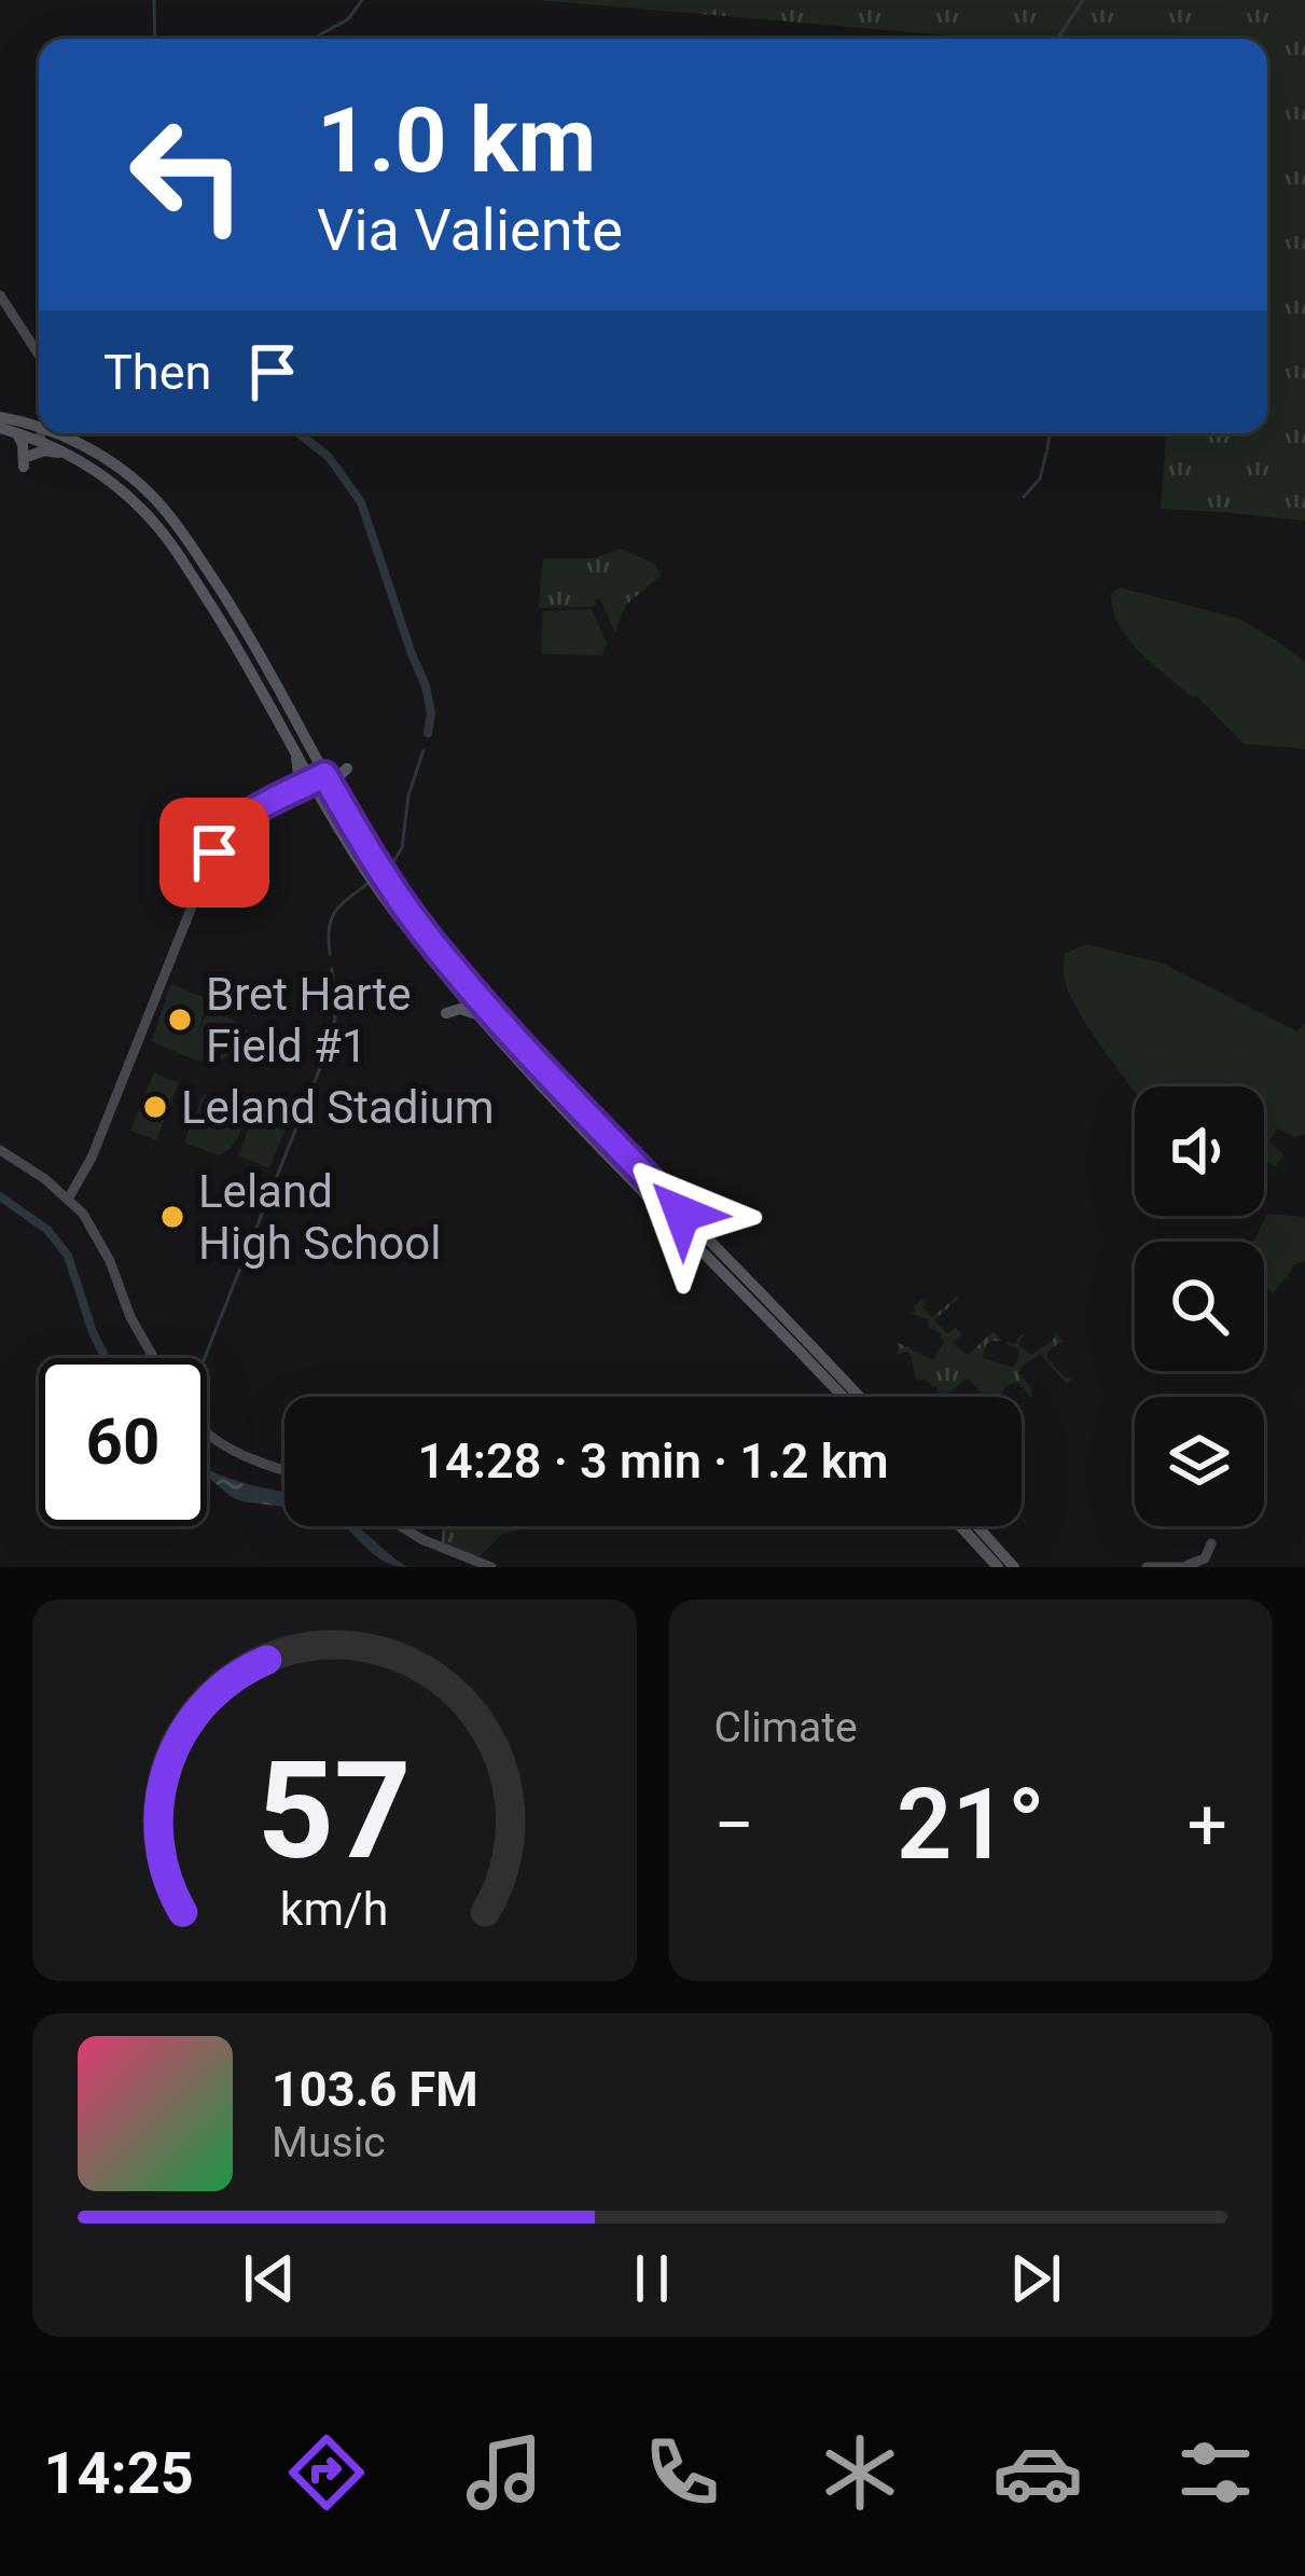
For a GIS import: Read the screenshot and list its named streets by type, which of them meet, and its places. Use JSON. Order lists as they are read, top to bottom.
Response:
{
  "places": ["Bret Harte Field #1", "Leland Stadium", "Leland High School"],
  "page": {
    "turn": ["1.0 km", "Via Valiente"],
    "then": "Then",
    "limit": "60",
    "trip": "14:28 · 3 min · 1.2 km",
    "tile": "Climate",
    "heat": ["−", "21°", "+"],
    "song": ["103.6 FM", "Music"],
    "tabs": "14:25",
    "gauge": ["57", "km/h"]
  }
}
